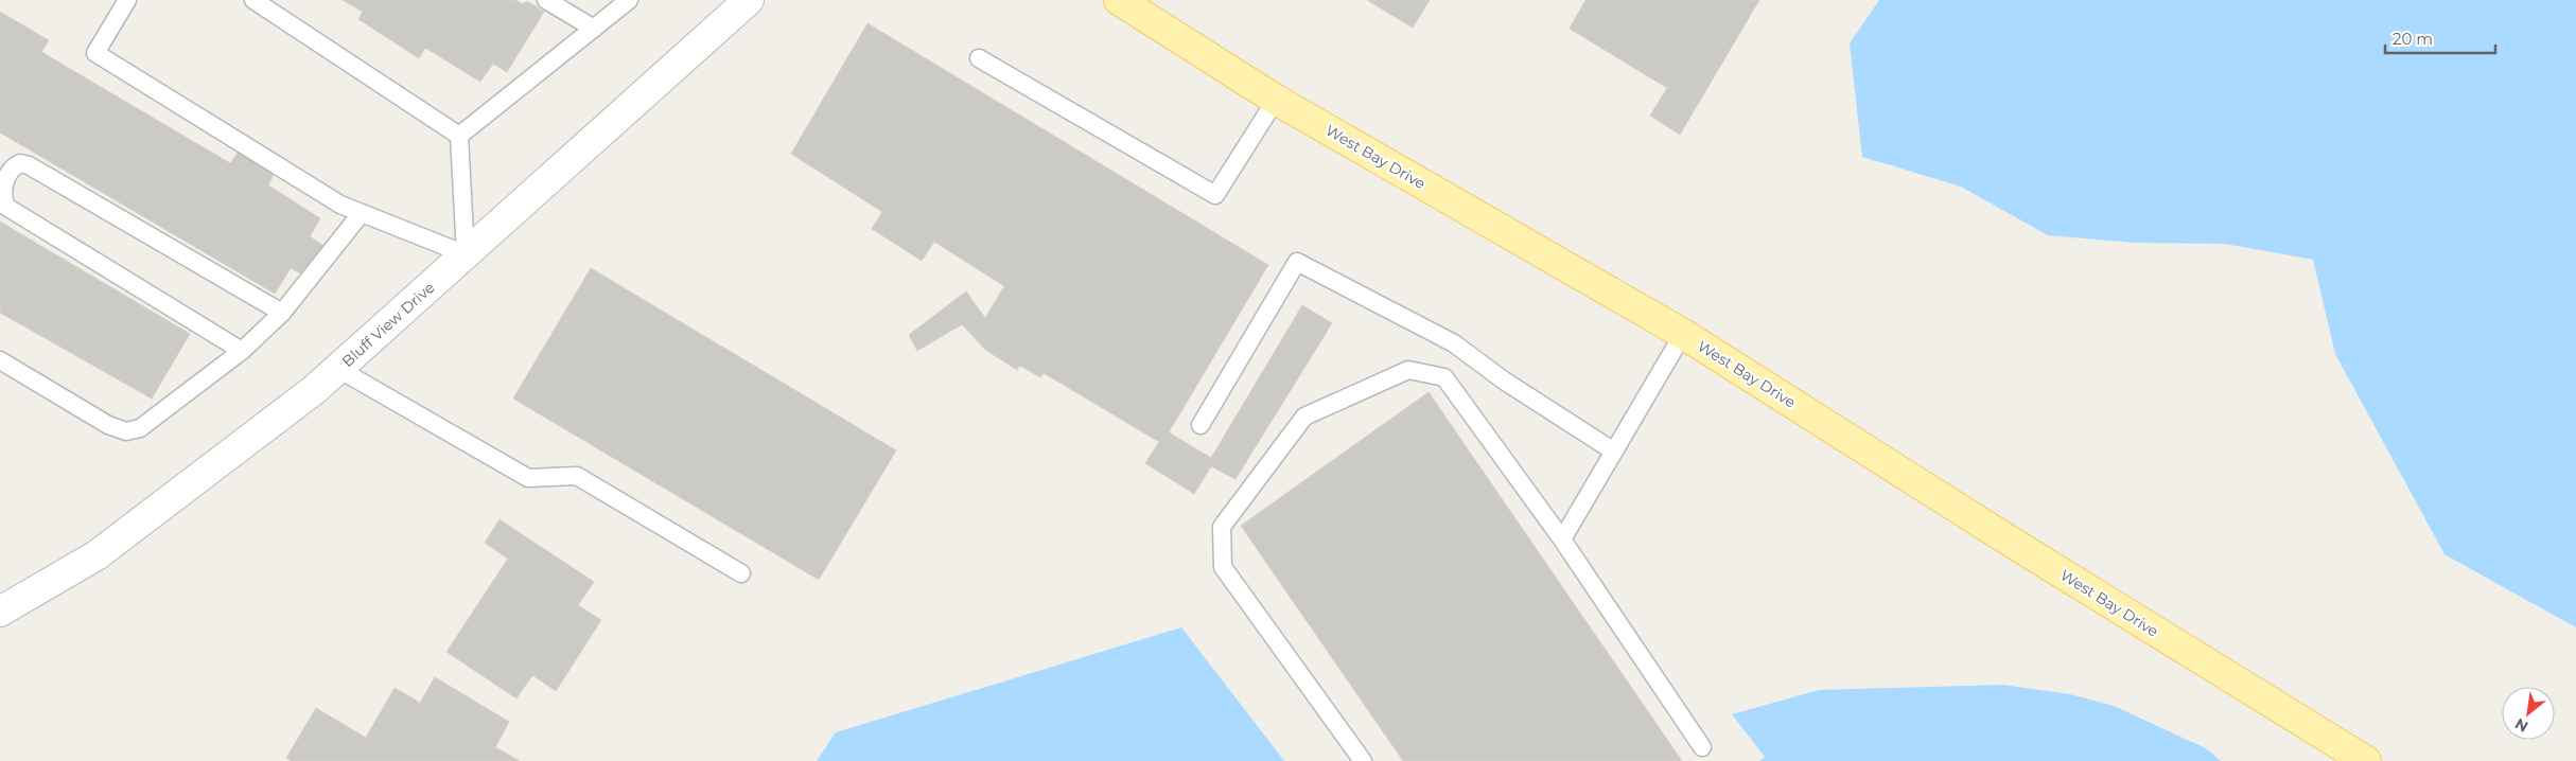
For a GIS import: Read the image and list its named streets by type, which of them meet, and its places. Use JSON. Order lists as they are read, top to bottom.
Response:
{
  "streets": {
    "main road": ["West Bay Drive"],
    "street": ["Bluff View Drive"]
  },
  "scale_bar": "20 m",
  "north": "bottom left"
}
